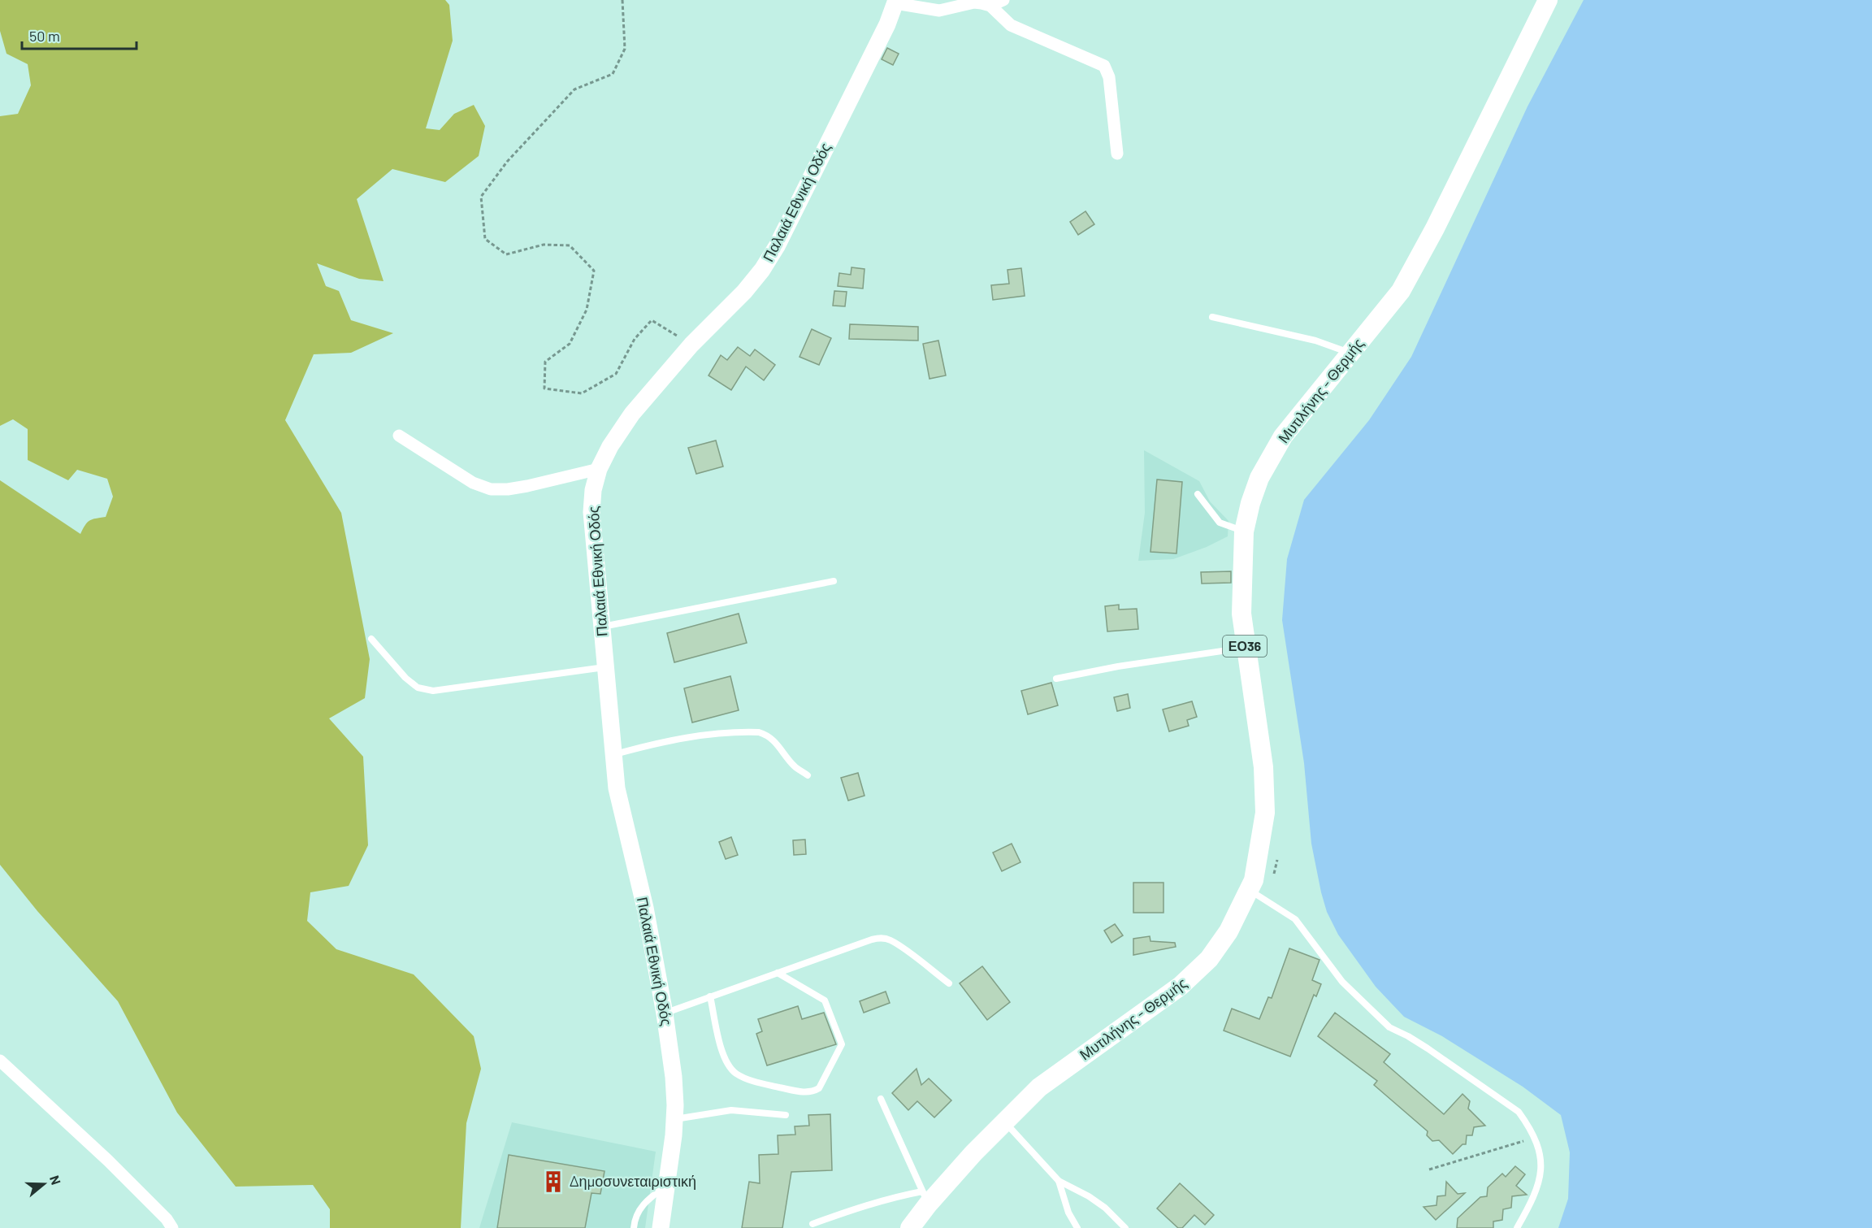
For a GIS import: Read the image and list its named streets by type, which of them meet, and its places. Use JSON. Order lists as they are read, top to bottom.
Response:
{
  "streets": {
    "main road": ["Παλαιά Εθνική Οδός", "Μυτιλήνης - Θερμής", "ΕΟ36"]
  },
  "places": {
    "building": ["Δημοσυνεταιριστική"]
  },
  "scale_bar": "50 m",
  "north": "right"
}
